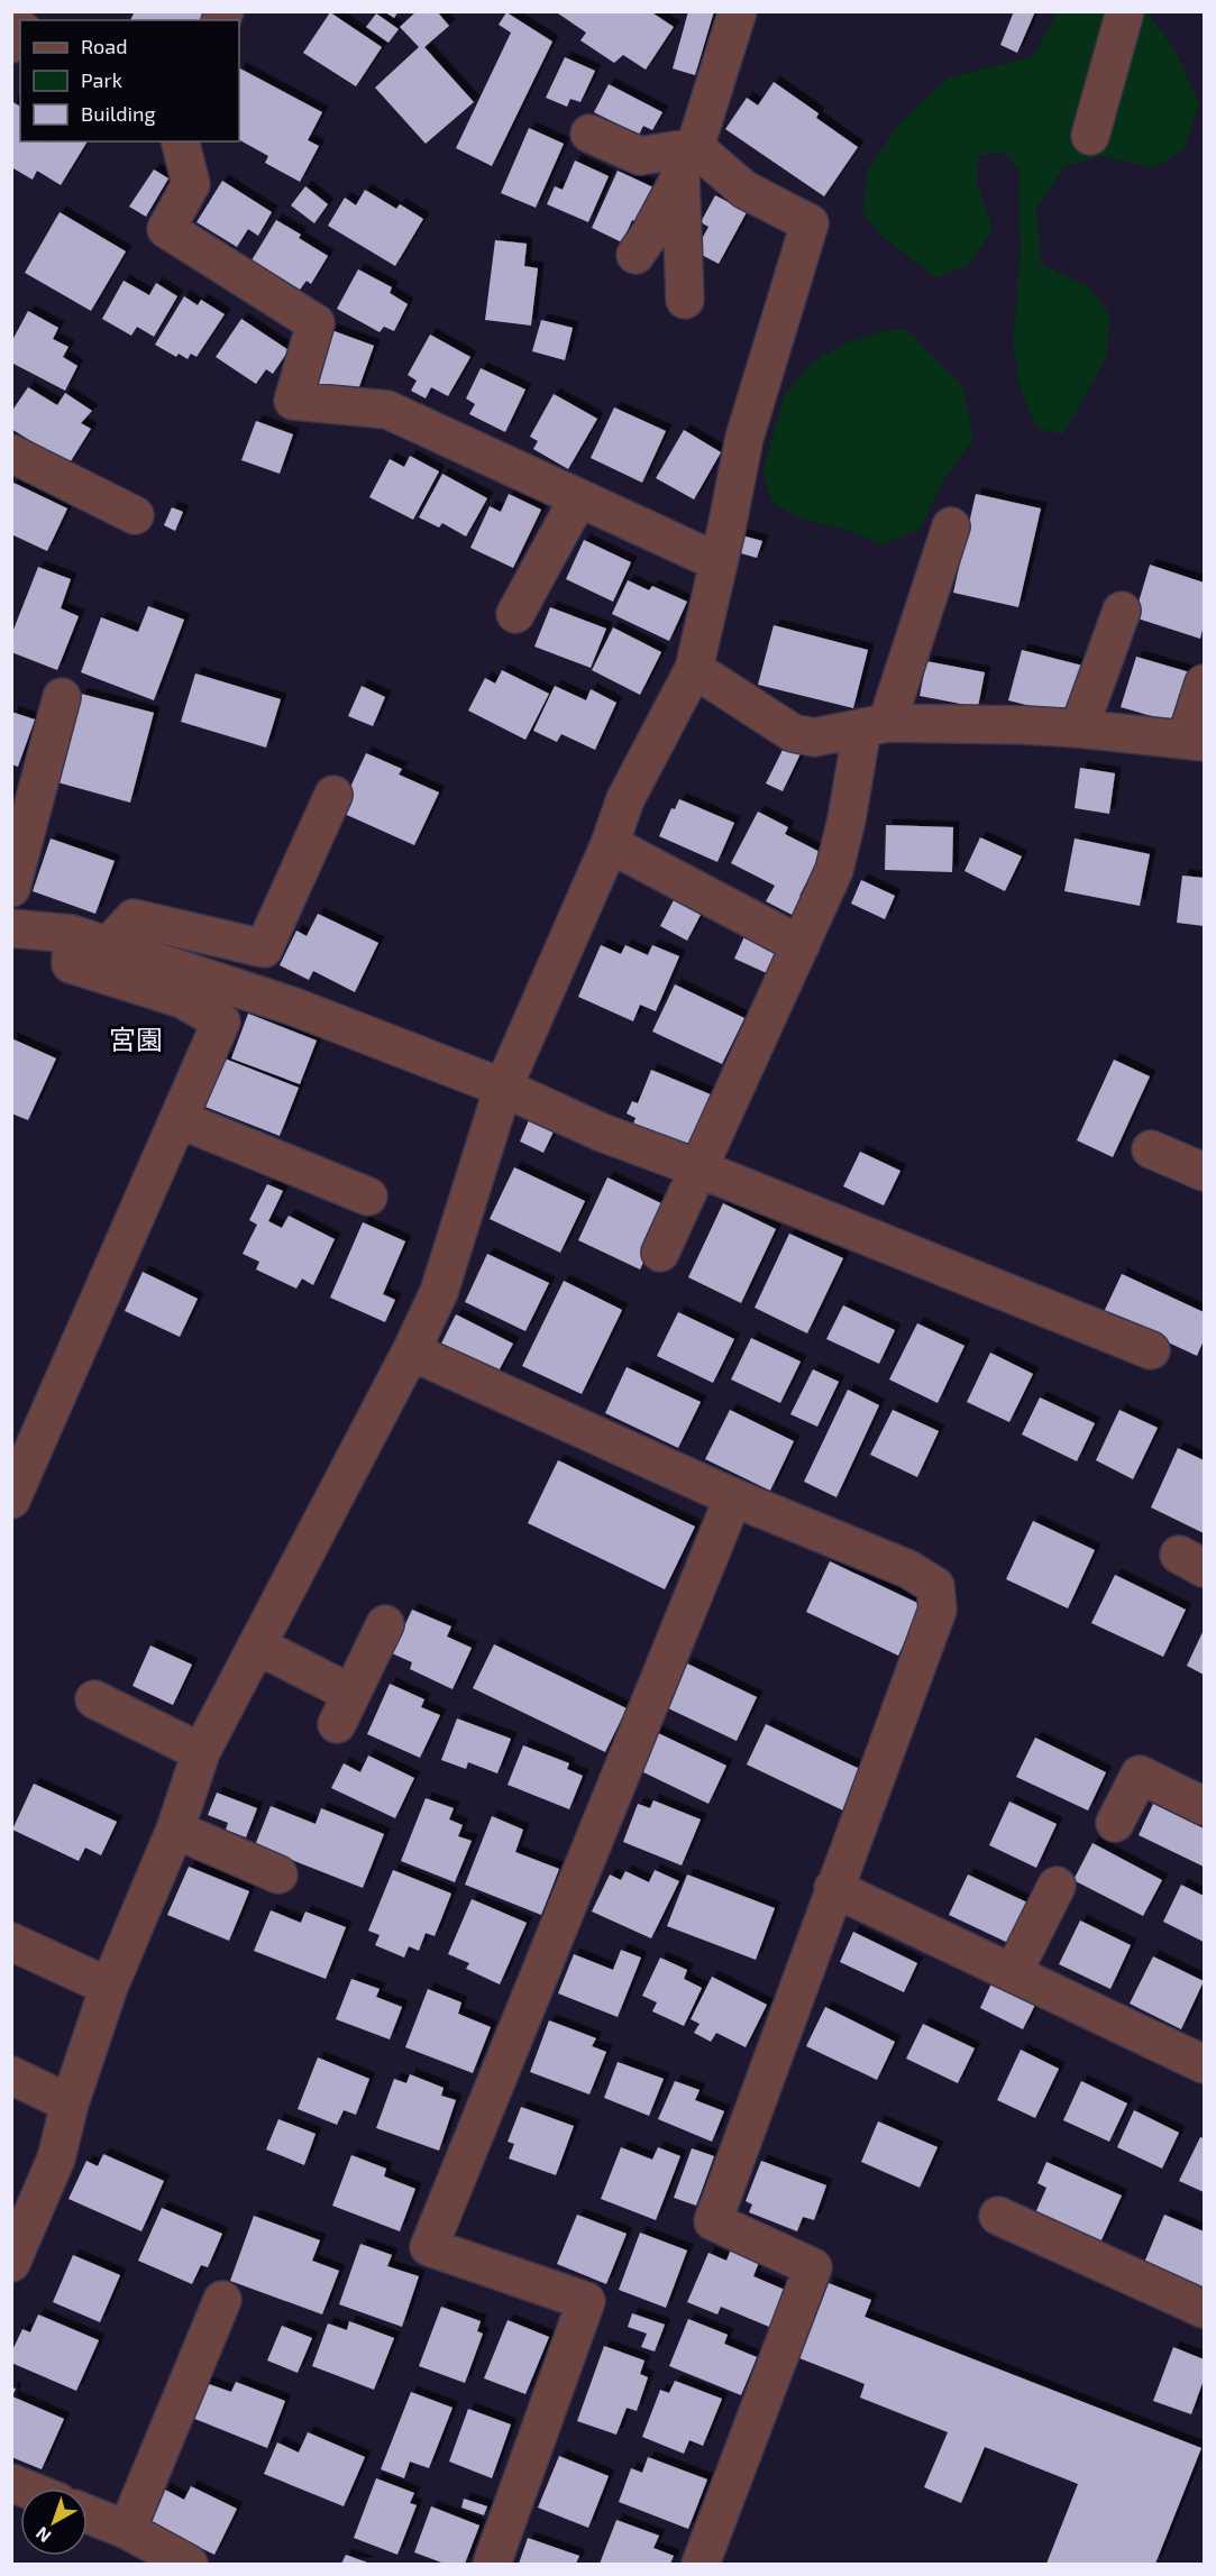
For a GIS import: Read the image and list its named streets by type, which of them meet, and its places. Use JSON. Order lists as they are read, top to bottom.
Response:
{
  "districts": ["宮園"],
  "legend": ["Road", "Park", "Building"],
  "north": "bottom left"
}
